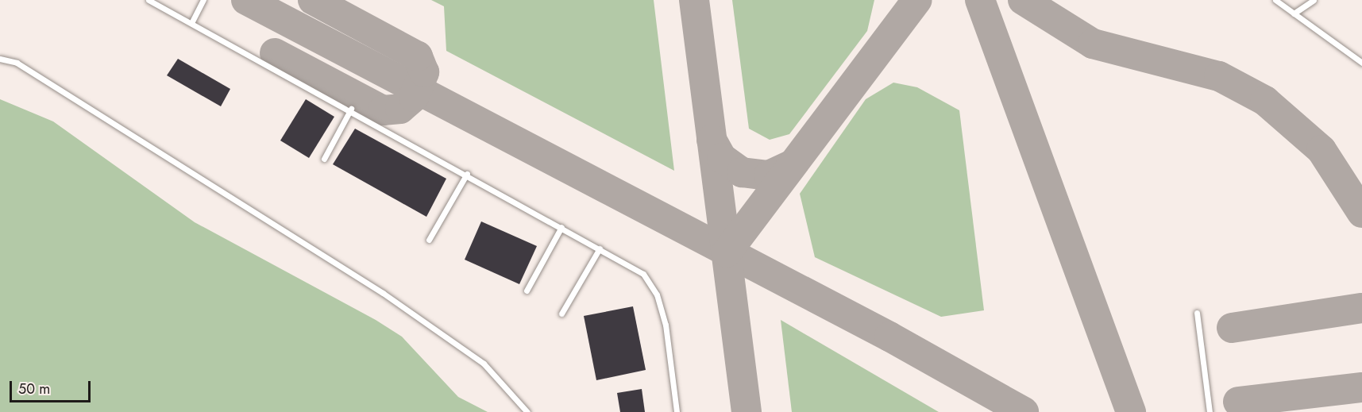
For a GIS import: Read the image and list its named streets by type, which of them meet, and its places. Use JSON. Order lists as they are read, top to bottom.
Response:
{
  "scale_bar": "50 m"
}
